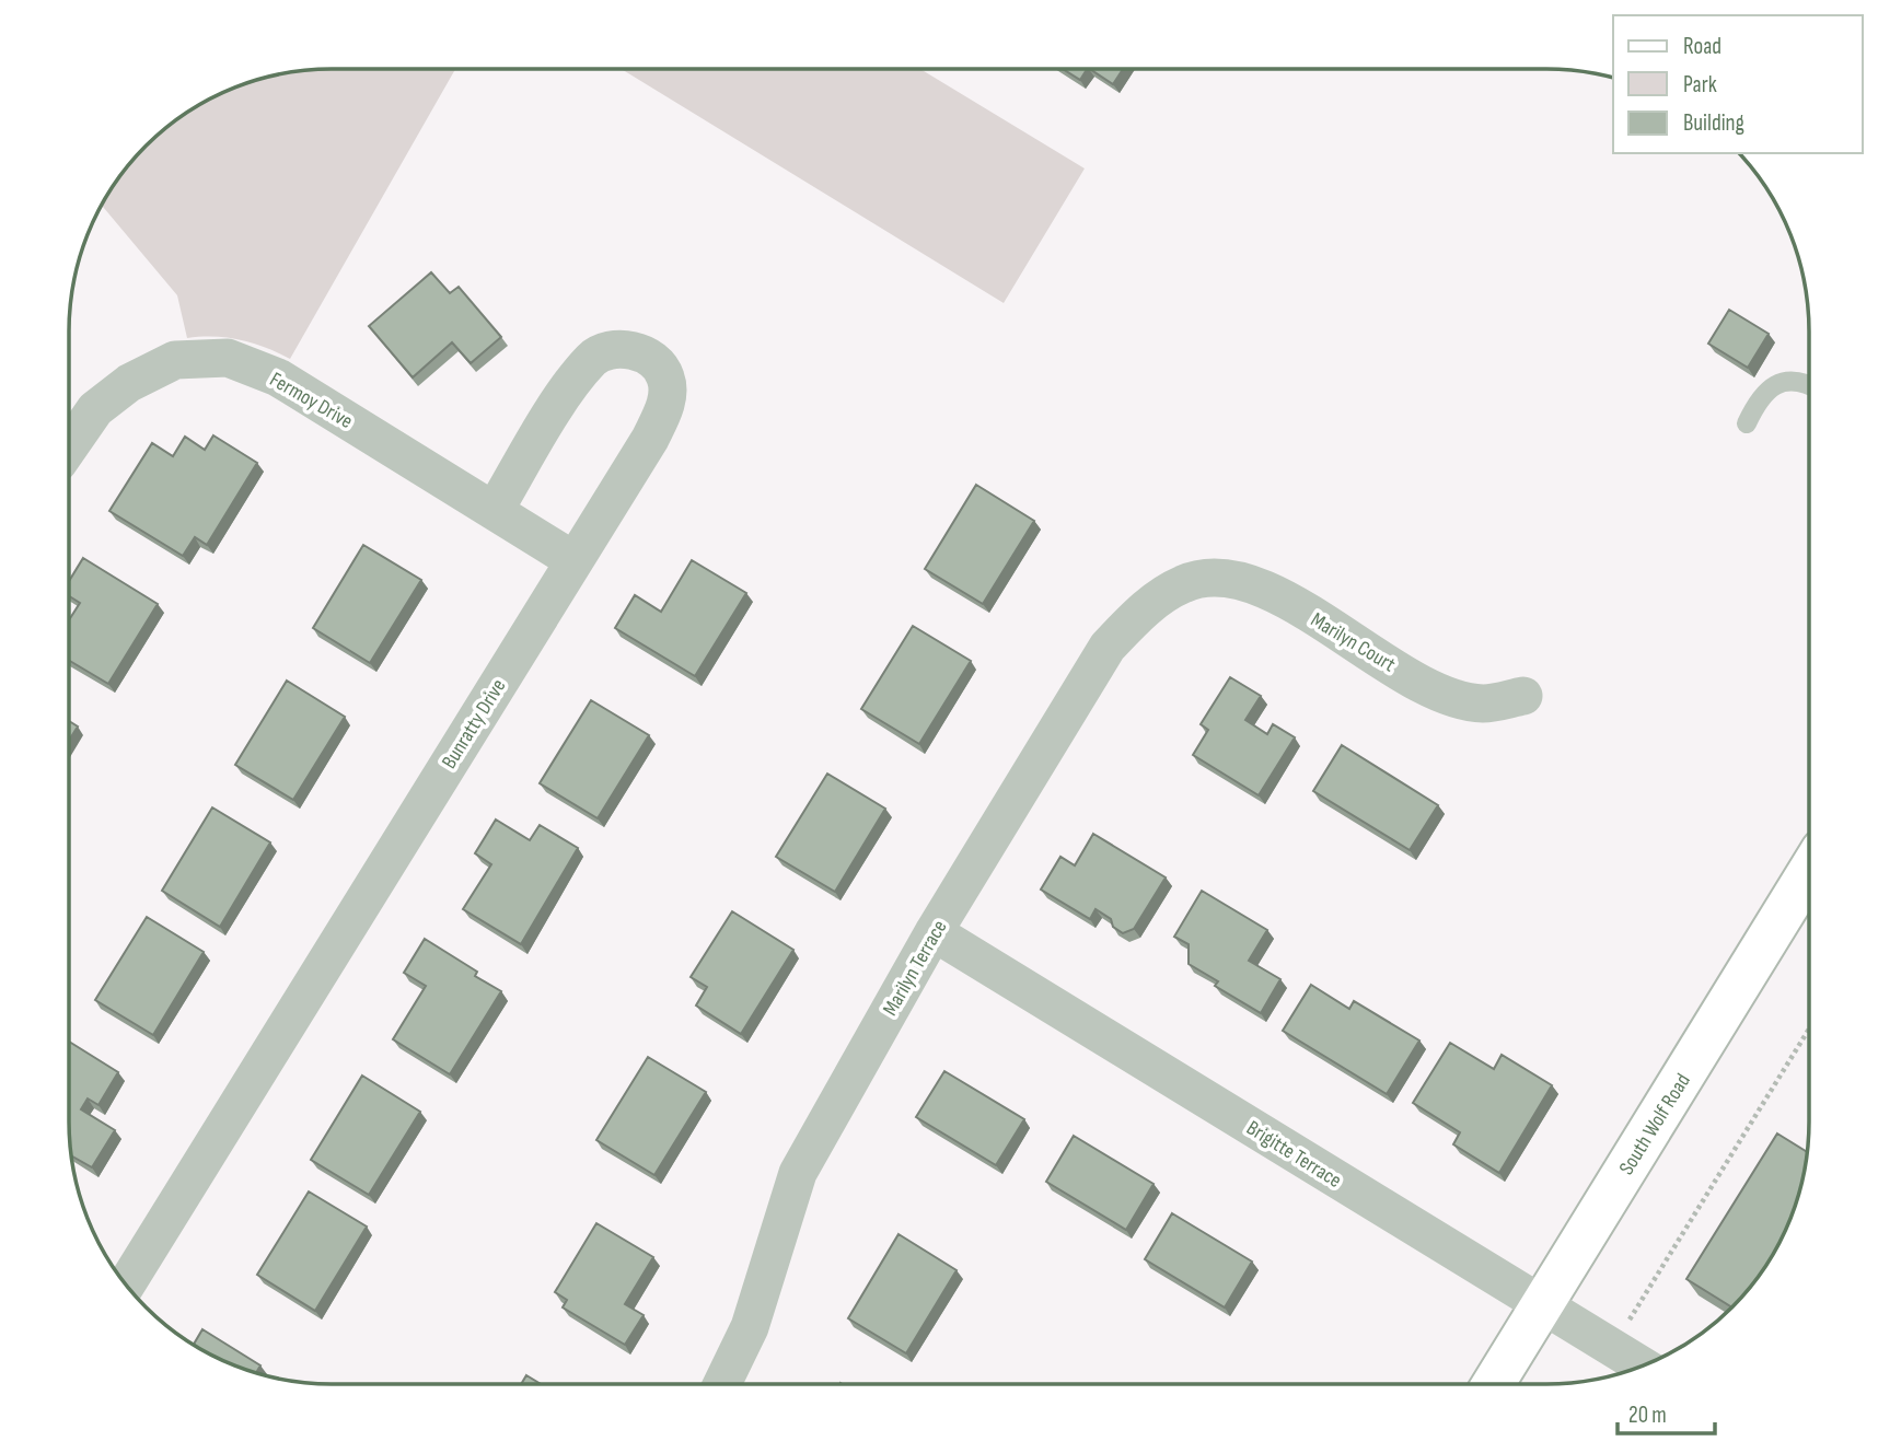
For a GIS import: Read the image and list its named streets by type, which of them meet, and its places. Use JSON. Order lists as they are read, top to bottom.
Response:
{
  "streets": {
    "main road": ["South Wolf Road"],
    "street": [
      "Fermoy Drive",
      "Marilyn Court",
      "Bunratty Drive",
      "Marilyn Terrace",
      "Brigitte Terrace"
    ]
  },
  "crossings": [
    ["Fermoy Drive", "Bunratty Drive"],
    ["Marilyn Court", "Marilyn Terrace"],
    ["Marilyn Terrace", "Brigitte Terrace"],
    ["South Wolf Road", "Brigitte Terrace"]
  ],
  "legend": ["Road", "Park", "Building"],
  "scale_bar": "20 m"
}
